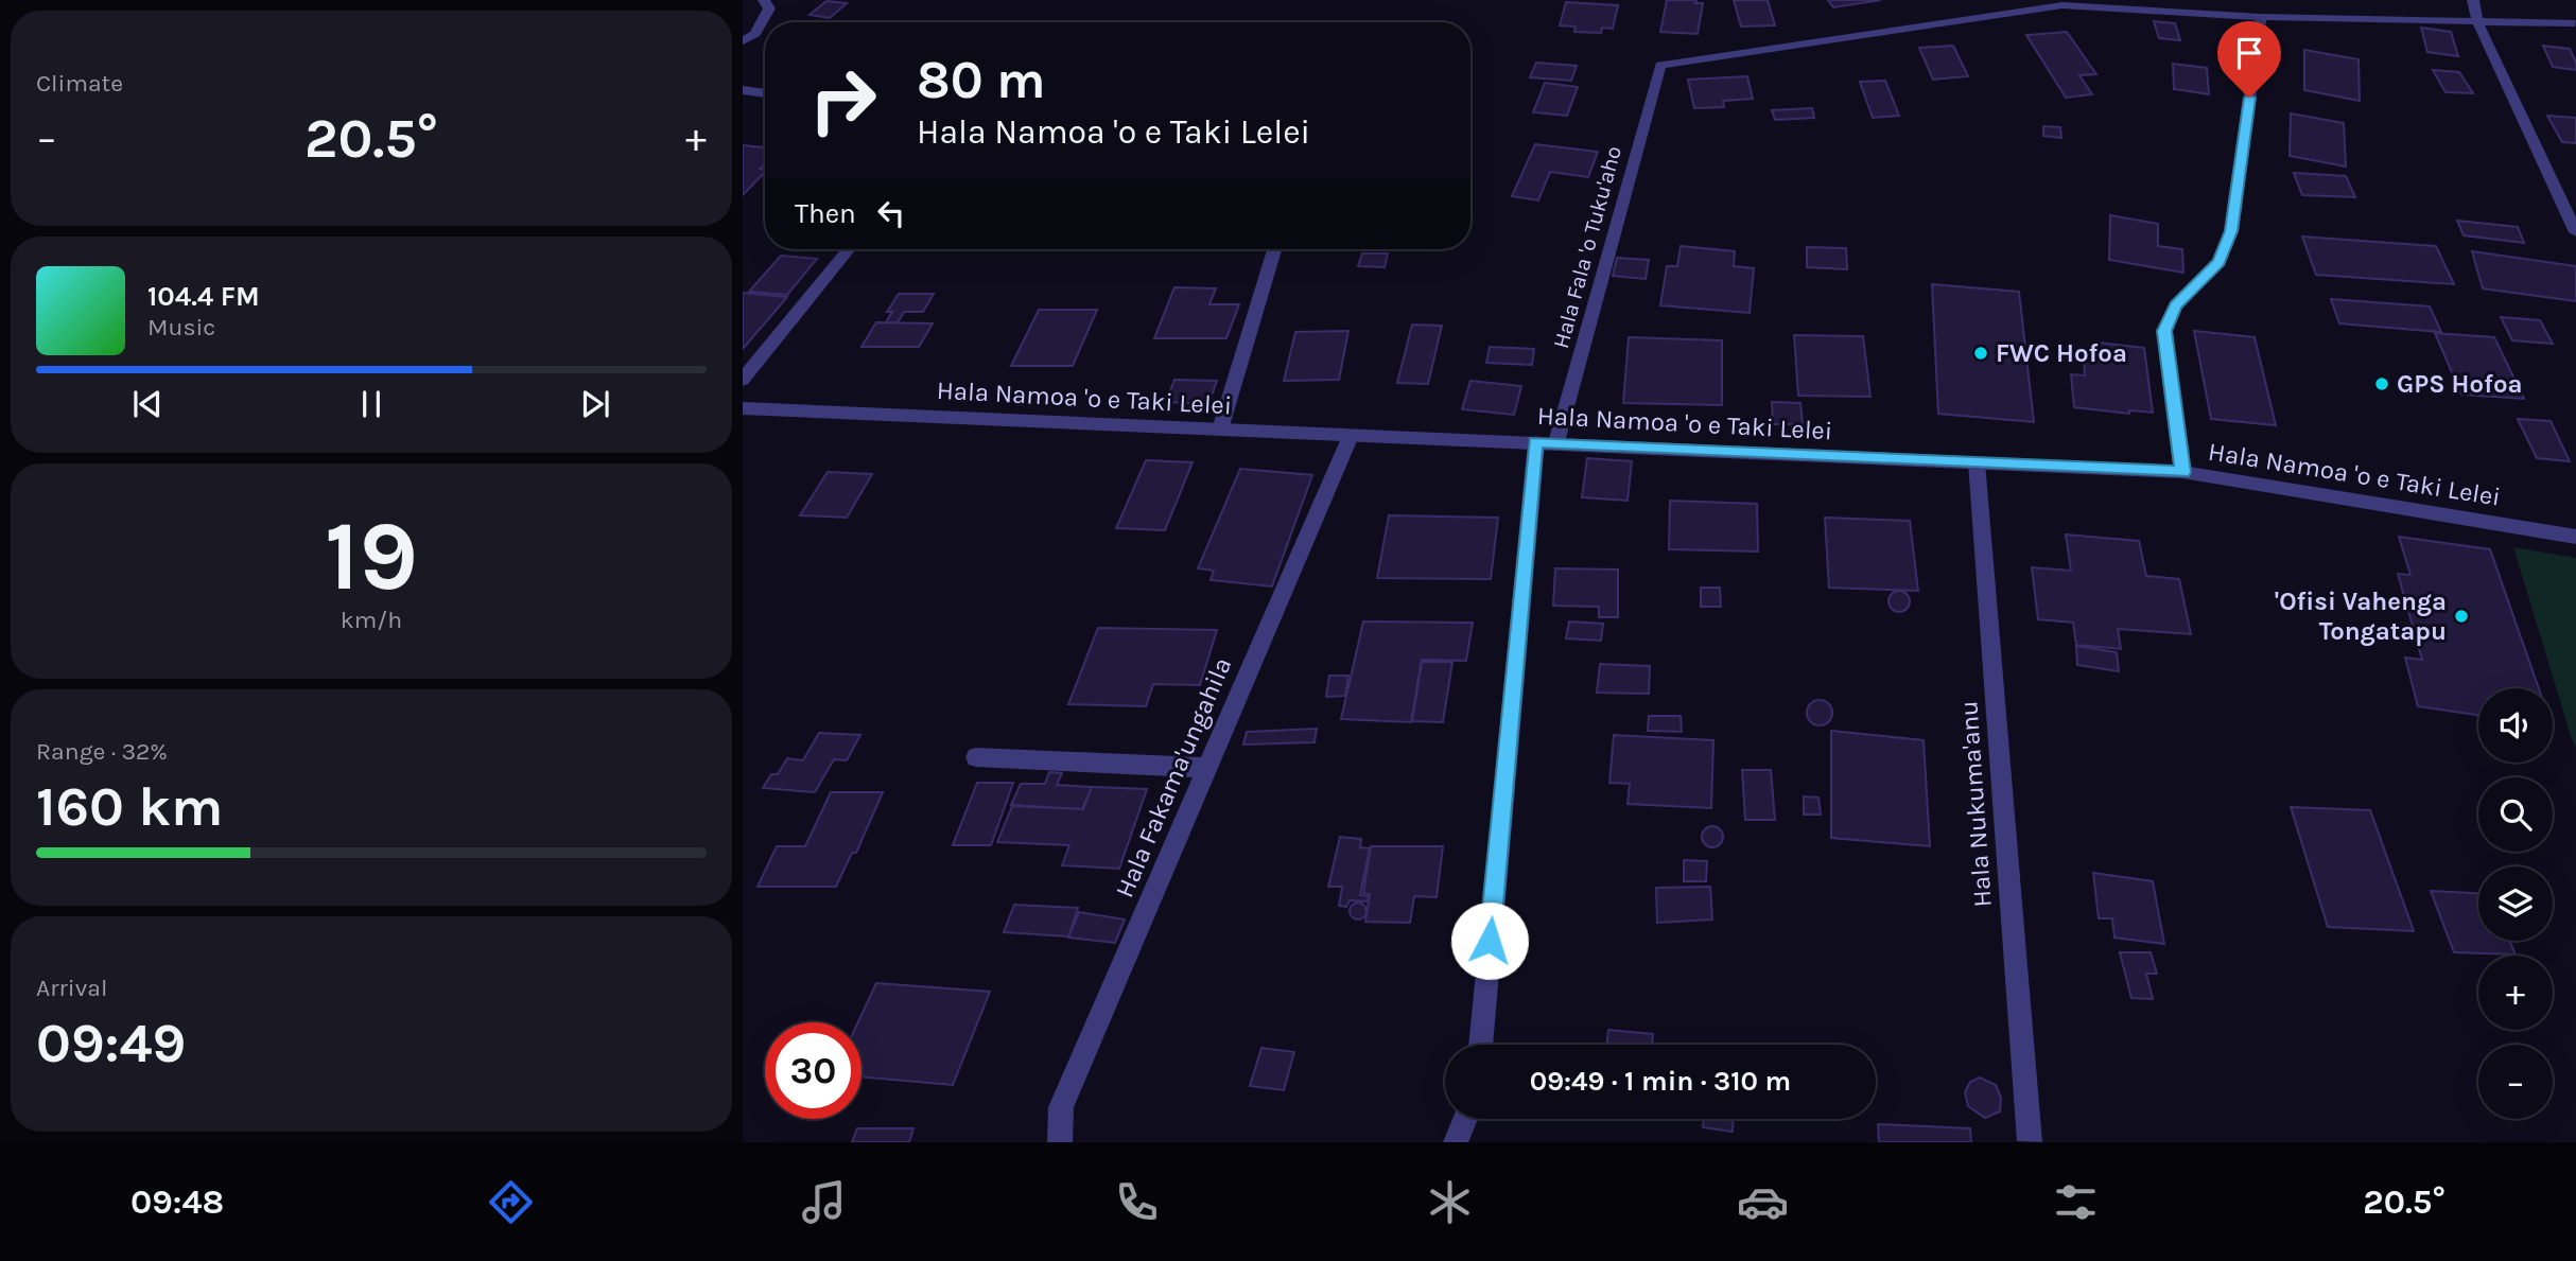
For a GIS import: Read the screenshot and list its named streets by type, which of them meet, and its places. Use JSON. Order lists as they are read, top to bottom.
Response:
{
  "streets": {
    "street": [
      "Hala Fala 'o Tuku'aho",
      "Hala Namoa 'o e Taki Lelei",
      "Hala Fakama'ungahila",
      "Hala Nukuma'anu"
    ]
  },
  "crossings": [
    ["Hala Fala 'o Tuku'aho", "Hala Namoa 'o e Taki Lelei"],
    ["Hala Namoa 'o e Taki Lelei", "Hala Fakama'ungahila"],
    ["Hala Namoa 'o e Taki Lelei", "Hala Nukuma'anu"]
  ],
  "places": ["FWC Hofoa", "GPS Hofoa", "'Ofisi Vahenga Tongatapu"],
  "page": {
    "tile": [
      "Climate",
      ["19", "km/h"],
      ["Range · 32%", "160 km"],
      ["Arrival", "09:49"]
    ],
    "turn": ["80 m", "Hala Namoa 'o e Taki Lelei"],
    "heat": ["−", "20.5°", "+"],
    "then": "Then",
    "song": ["104.4 FM", "Music"],
    "map_buttons": ["+", "−"],
    "limit": "30",
    "trip": "09:49 · 1 min · 310 m",
    "tabs": ["09:48", "20.5°"]
  }
}
